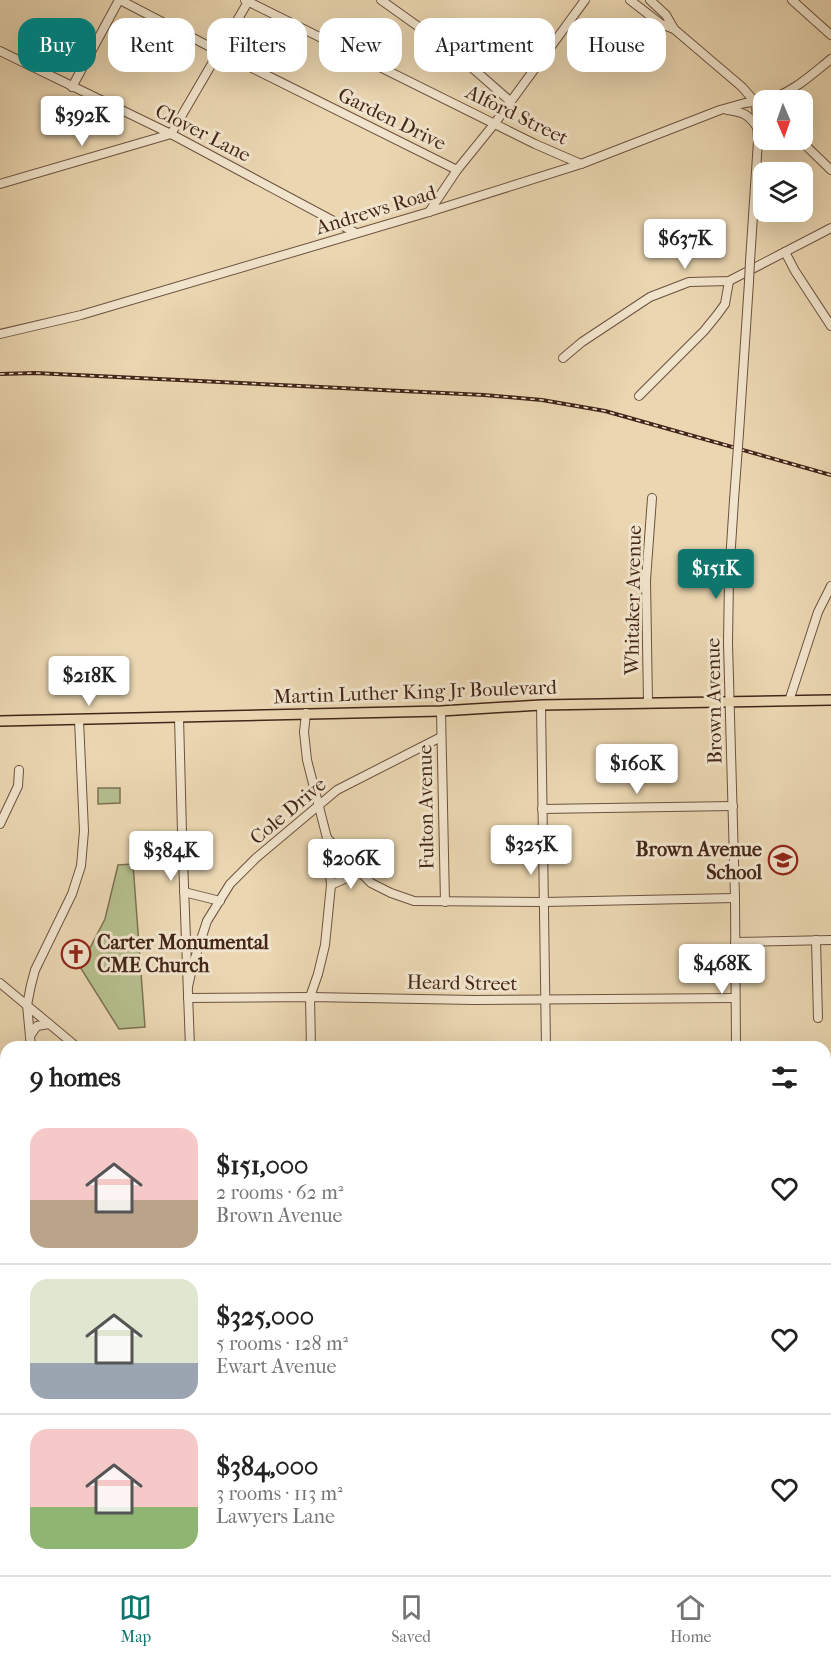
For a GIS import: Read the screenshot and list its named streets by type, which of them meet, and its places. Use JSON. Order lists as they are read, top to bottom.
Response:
{
  "streets": {
    "main road": ["Martin Luther King Jr Boulevard"],
    "street": [
      "Alford Street",
      "Garden Drive",
      "Clover Lane",
      "Andrews Road",
      "Whitaker Avenue",
      "Brown Avenue",
      "Fulton Avenue",
      "Cole Drive",
      "Heard Street"
    ]
  },
  "crossings": [
    ["Alford Street", "Andrews Road"],
    ["Clover Lane", "Andrews Road"],
    ["Whitaker Avenue", "Martin Luther King Jr Boulevard"],
    ["Martin Luther King Jr Boulevard", "Brown Avenue"],
    ["Martin Luther King Jr Boulevard", "Fulton Avenue"],
    ["Brown Avenue", "Heard Street"],
    ["Fulton Avenue", "Cole Drive"]
  ],
  "places": {
    "school or university": ["Brown Avenue School"],
    "church": ["Carter Monumental CME Church"]
  },
  "north": "bottom",
  "page": {
    "chip": [
      "Buy",
      "Rent",
      "Filters",
      "New",
      "Apartment",
      "House"
    ],
    "price": [
      "$392K",
      "$637K",
      "$151K",
      "$218K",
      "$160K",
      "$325K",
      "$384K",
      "$206K",
      "$468K"
    ],
    "heading": "9 homes",
    "list": [
      {
        "name": "$151,000",
        "note": "2 rooms · 62 m² · Brown Avenue"
      },
      {
        "name": "$325,000",
        "note": "5 rooms · 128 m² · Ewart Avenue"
      },
      {
        "name": "$384,000",
        "note": "3 rooms · 113 m² · Lawyers Lane"
      }
    ],
    "tabs": ["Map", "Saved", "Home"]
  }
}
